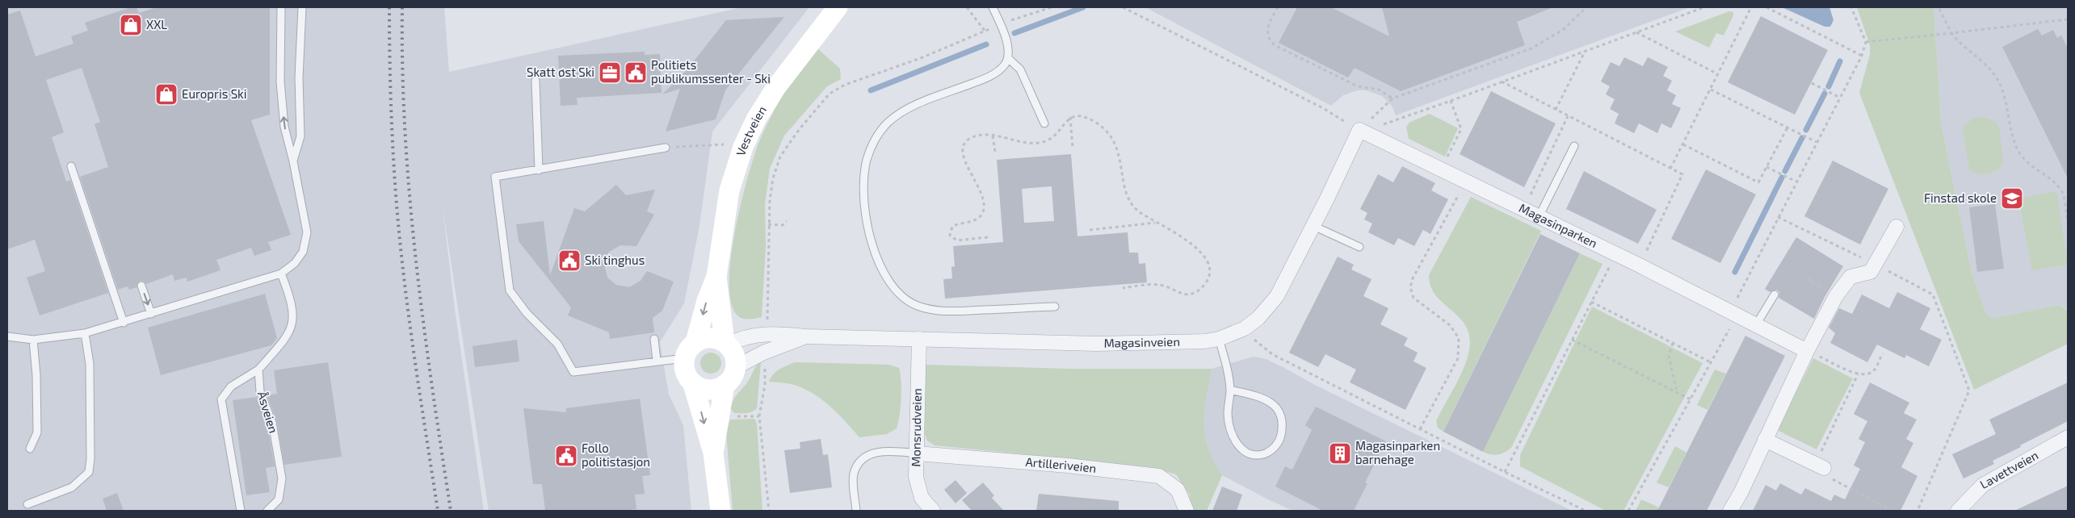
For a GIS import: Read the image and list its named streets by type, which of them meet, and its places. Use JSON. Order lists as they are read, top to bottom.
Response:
{
  "streets": {
    "street": [
      "Vestveien",
      "Magasinparken",
      "Magasinveien",
      "Monsrudveien",
      "Artilleriveien",
      "Lavettveien"
    ],
    "lane": ["Åsveien"]
  },
  "crossings": [
    ["Vestveien", "Magasinveien"],
    ["Magasinparken", "Magasinveien"],
    ["Magasinveien", "Monsrudveien"],
    ["Monsrudveien", "Artilleriveien"]
  ],
  "places": {
    "shop": ["XXL", "Europris Ski"],
    "office": ["Skatt øst Ski"],
    "public building": ["Politiets publikumssenter - Ski", "Ski tinghus", "Follo politistasjon"],
    "school or university": ["Finstad skole"],
    "building": ["Magasinparken barnehage"]
  }
}
